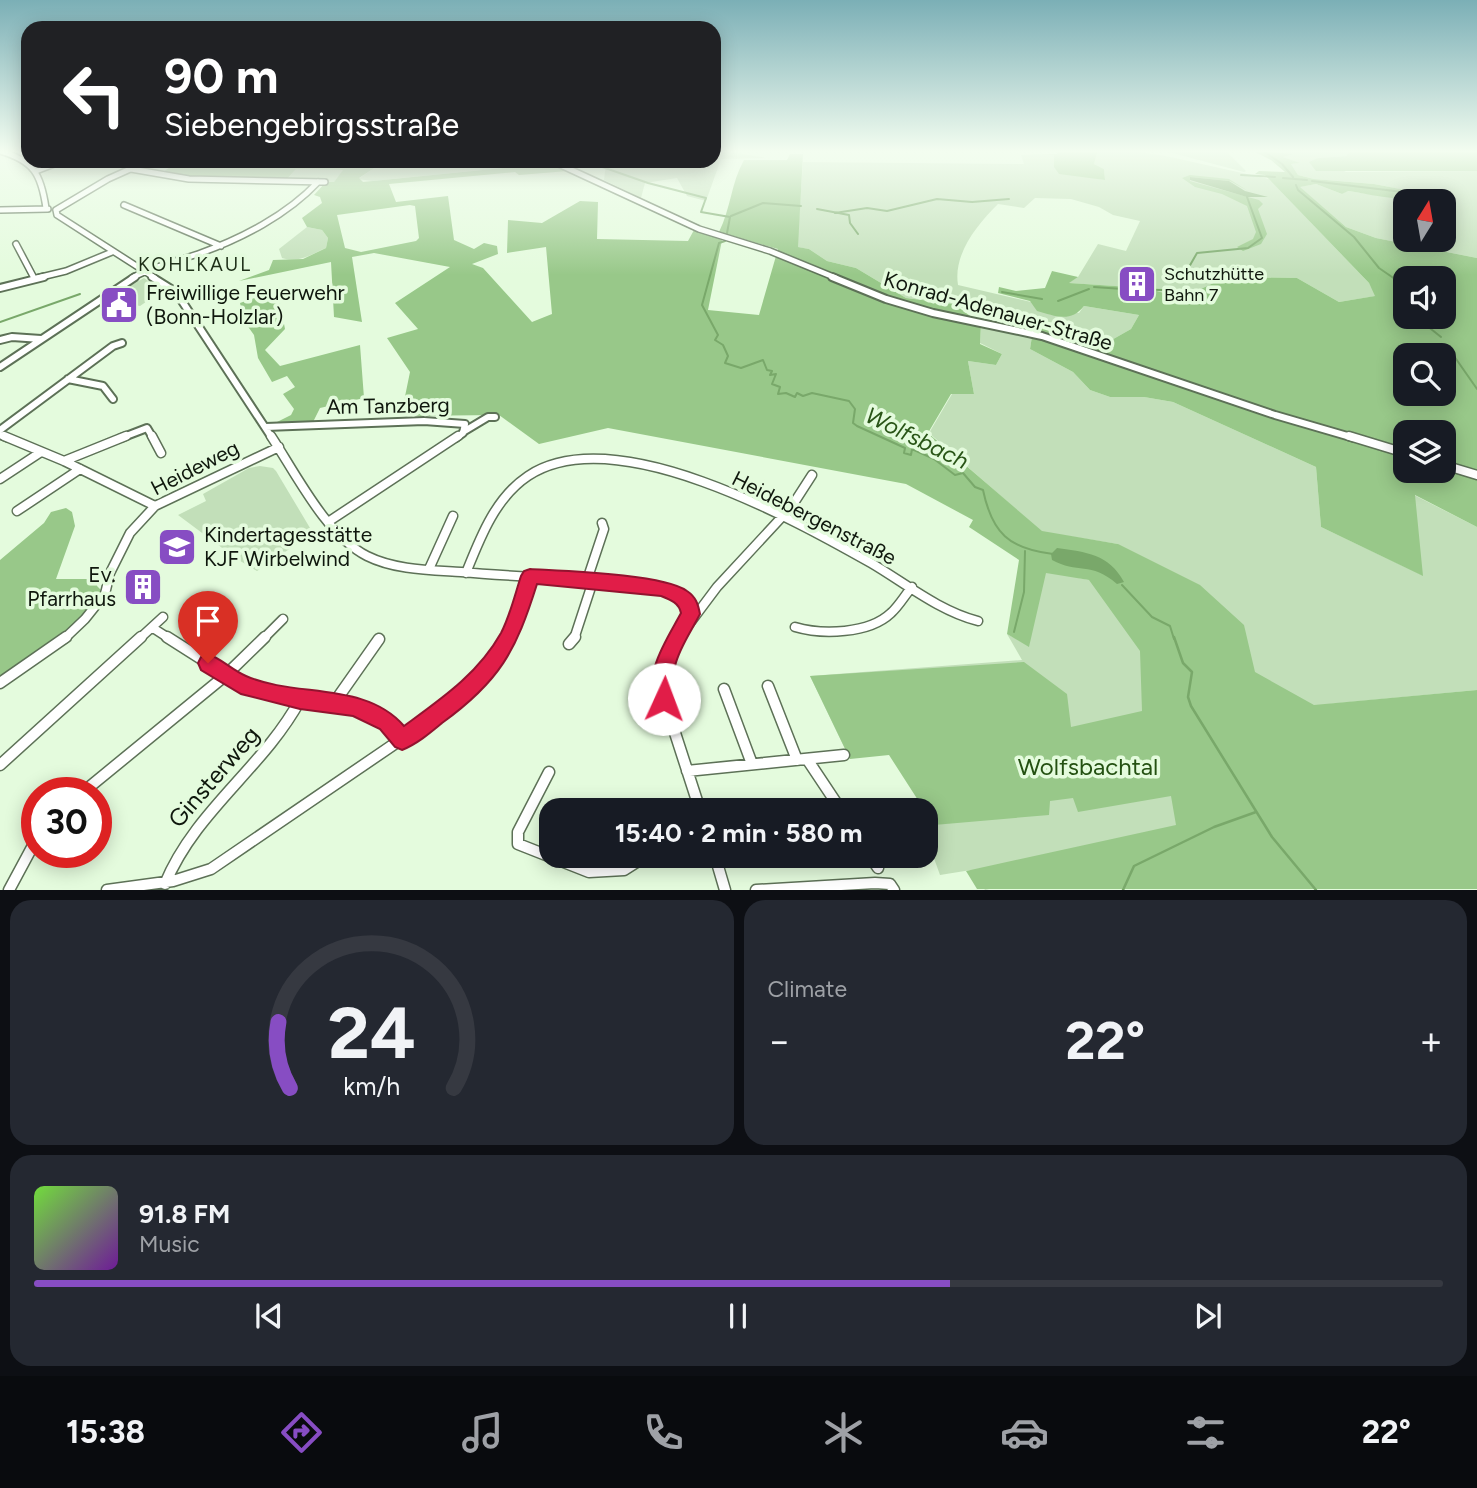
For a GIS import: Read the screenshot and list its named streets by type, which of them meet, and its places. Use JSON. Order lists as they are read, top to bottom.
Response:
{
  "streets": {
    "street": [
      "Konrad-Adenauer-Straße",
      "Am Tanzberg",
      "Heideweg",
      "Heidebergenstraße",
      "Ginsterweg"
    ]
  },
  "districts": ["KOHLKAUL"],
  "water": ["Wolfsbach"],
  "parks": ["Wolfsbachtal"],
  "places": {
    "building": ["Schutzhütte Bahn 7", "Ev. Pfarrhaus"],
    "public building": ["Freiwillige Feuerwehr (Bonn-Holzlar)"],
    "school or university": ["Kindertagesstätte KJF Wirbelwind"]
  },
  "north": "top",
  "page": {
    "turn": ["90 m", "Siebengebirgsstraße"],
    "limit": "30",
    "trip": "15:40 · 2 min · 580 m",
    "tile": "Climate",
    "heat": ["−", "22°", "+"],
    "song": ["91.8 FM", "Music"],
    "tabs": ["15:38", "22°"],
    "gauge": ["24", "km/h"]
  }
}
